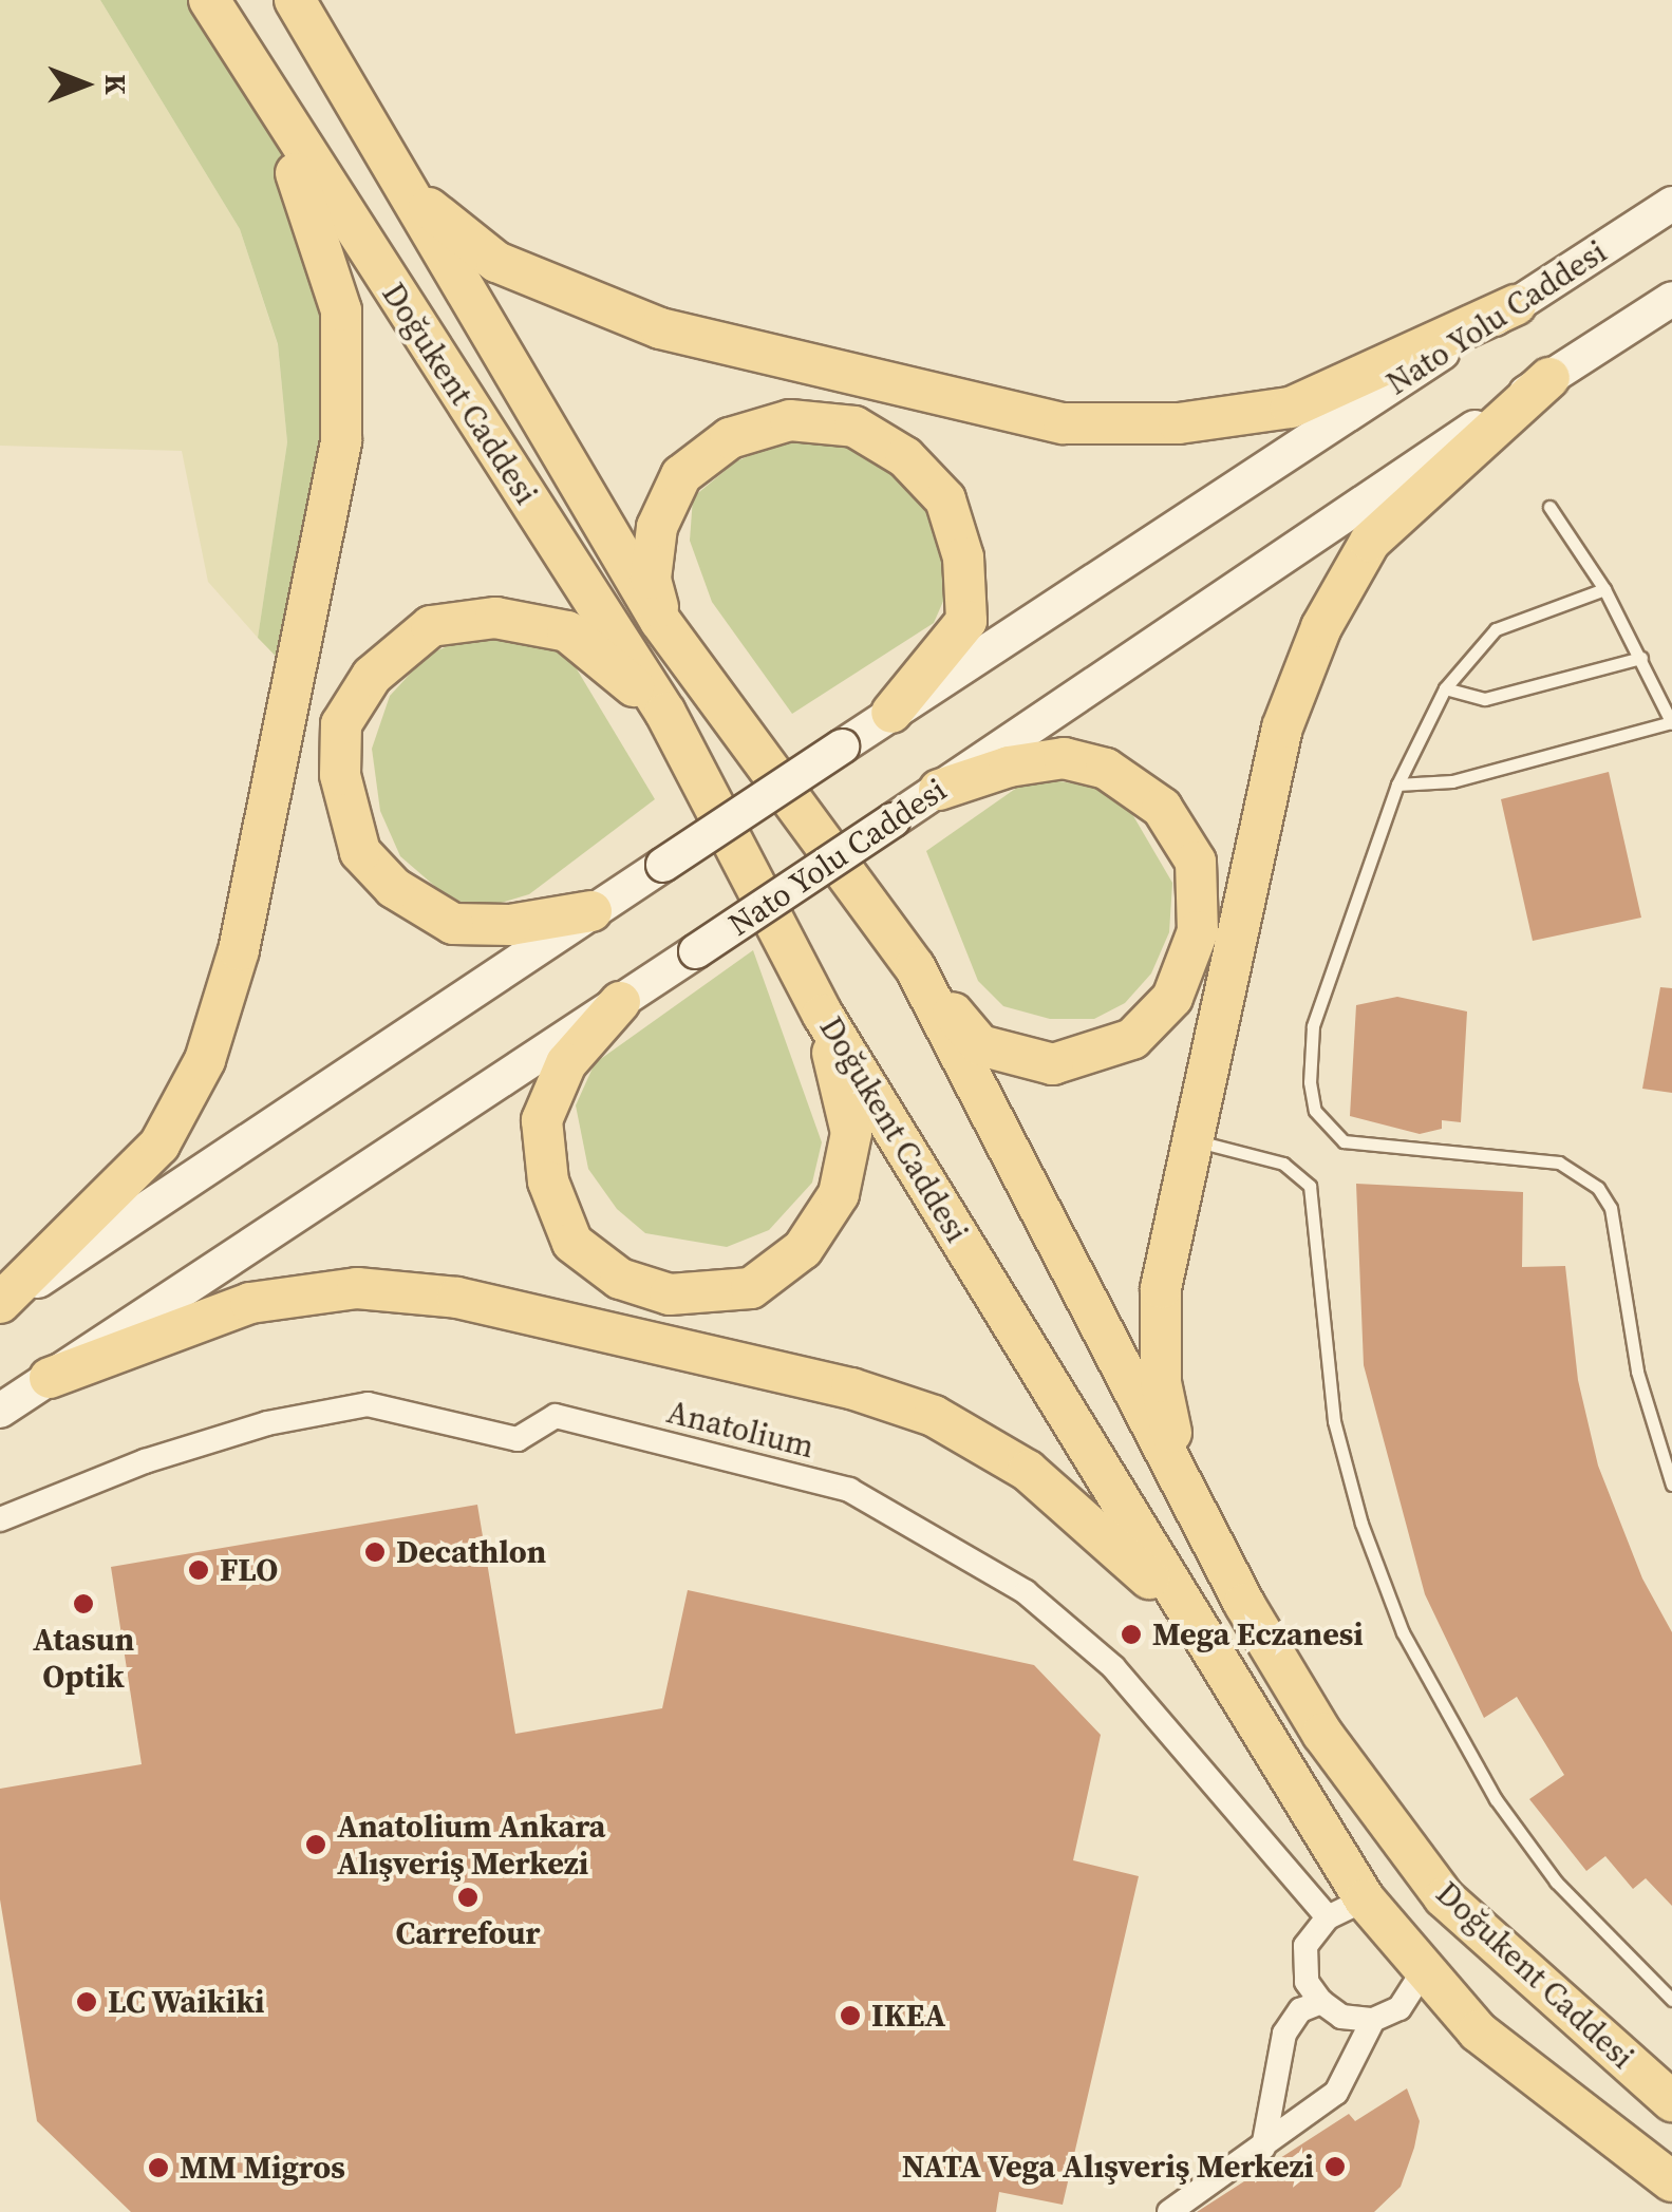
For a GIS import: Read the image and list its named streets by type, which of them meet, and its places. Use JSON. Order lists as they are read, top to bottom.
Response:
{
  "streets": {
    "main road": ["Nato Yolu Caddesi", "Doğukent Caddesi"],
    "street": ["Anatolium"]
  },
  "crossings": [
    ["Doğukent Caddesi", "Anatolium"]
  ],
  "places": [
    "Decathlon",
    "FLO",
    "Atasun Optik",
    "Mega Eczanesi",
    "Anatolium Ankara Alışveriş Merkezi",
    "Carrefour",
    "LC Waikiki",
    "IKEA",
    "NATA Vega Alışveriş Merkezi",
    "MM Migros"
  ],
  "north": "right"
}
